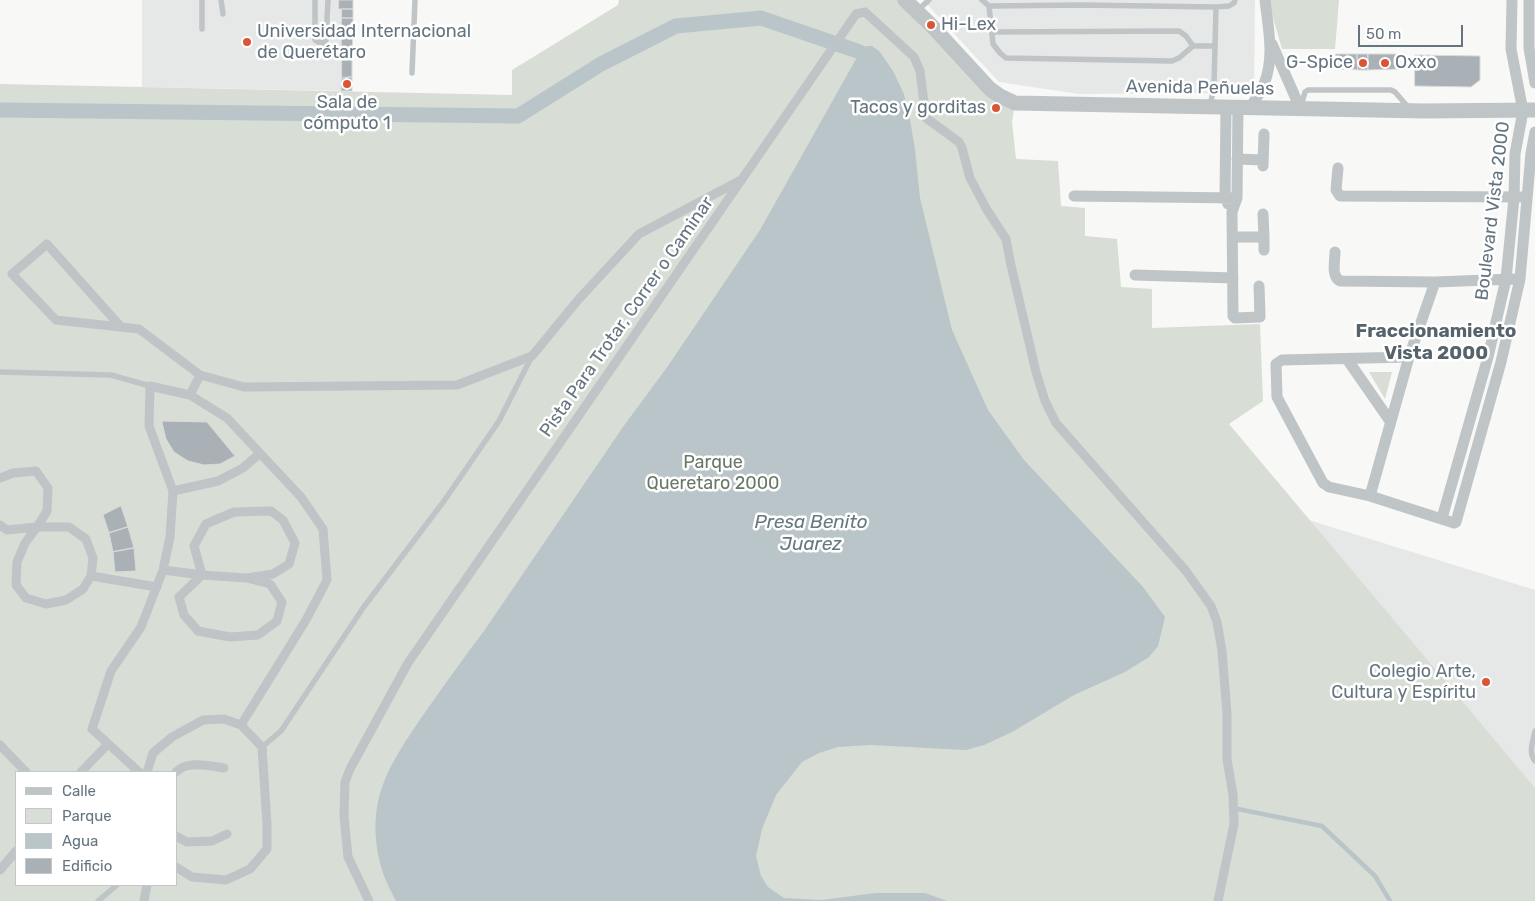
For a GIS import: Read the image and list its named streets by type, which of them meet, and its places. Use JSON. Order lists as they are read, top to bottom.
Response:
{
  "streets": {
    "street": ["Avenida Peñuelas", "Boulevard Vista 2000", "Pista Para Trotar, Correr o Caminar"]
  },
  "crossings": [
    ["Avenida Peñuelas", "Boulevard Vista 2000"]
  ],
  "districts": ["Fraccionamiento Vista 2000"],
  "water": ["Presa Benito Juarez"],
  "parks": ["Parque Queretaro 2000"],
  "places": [
    "Hi-Lex",
    "Universidad Internacional de Querétaro",
    "G-Spice",
    "Oxxo",
    "Sala de cómputo 1",
    "Tacos y gorditas",
    "Colegio Arte, Cultura y Espíritu"
  ],
  "legend": [
    "Calle",
    "Parque",
    "Agua",
    "Edificio"
  ],
  "scale_bar": "50 m"
}
